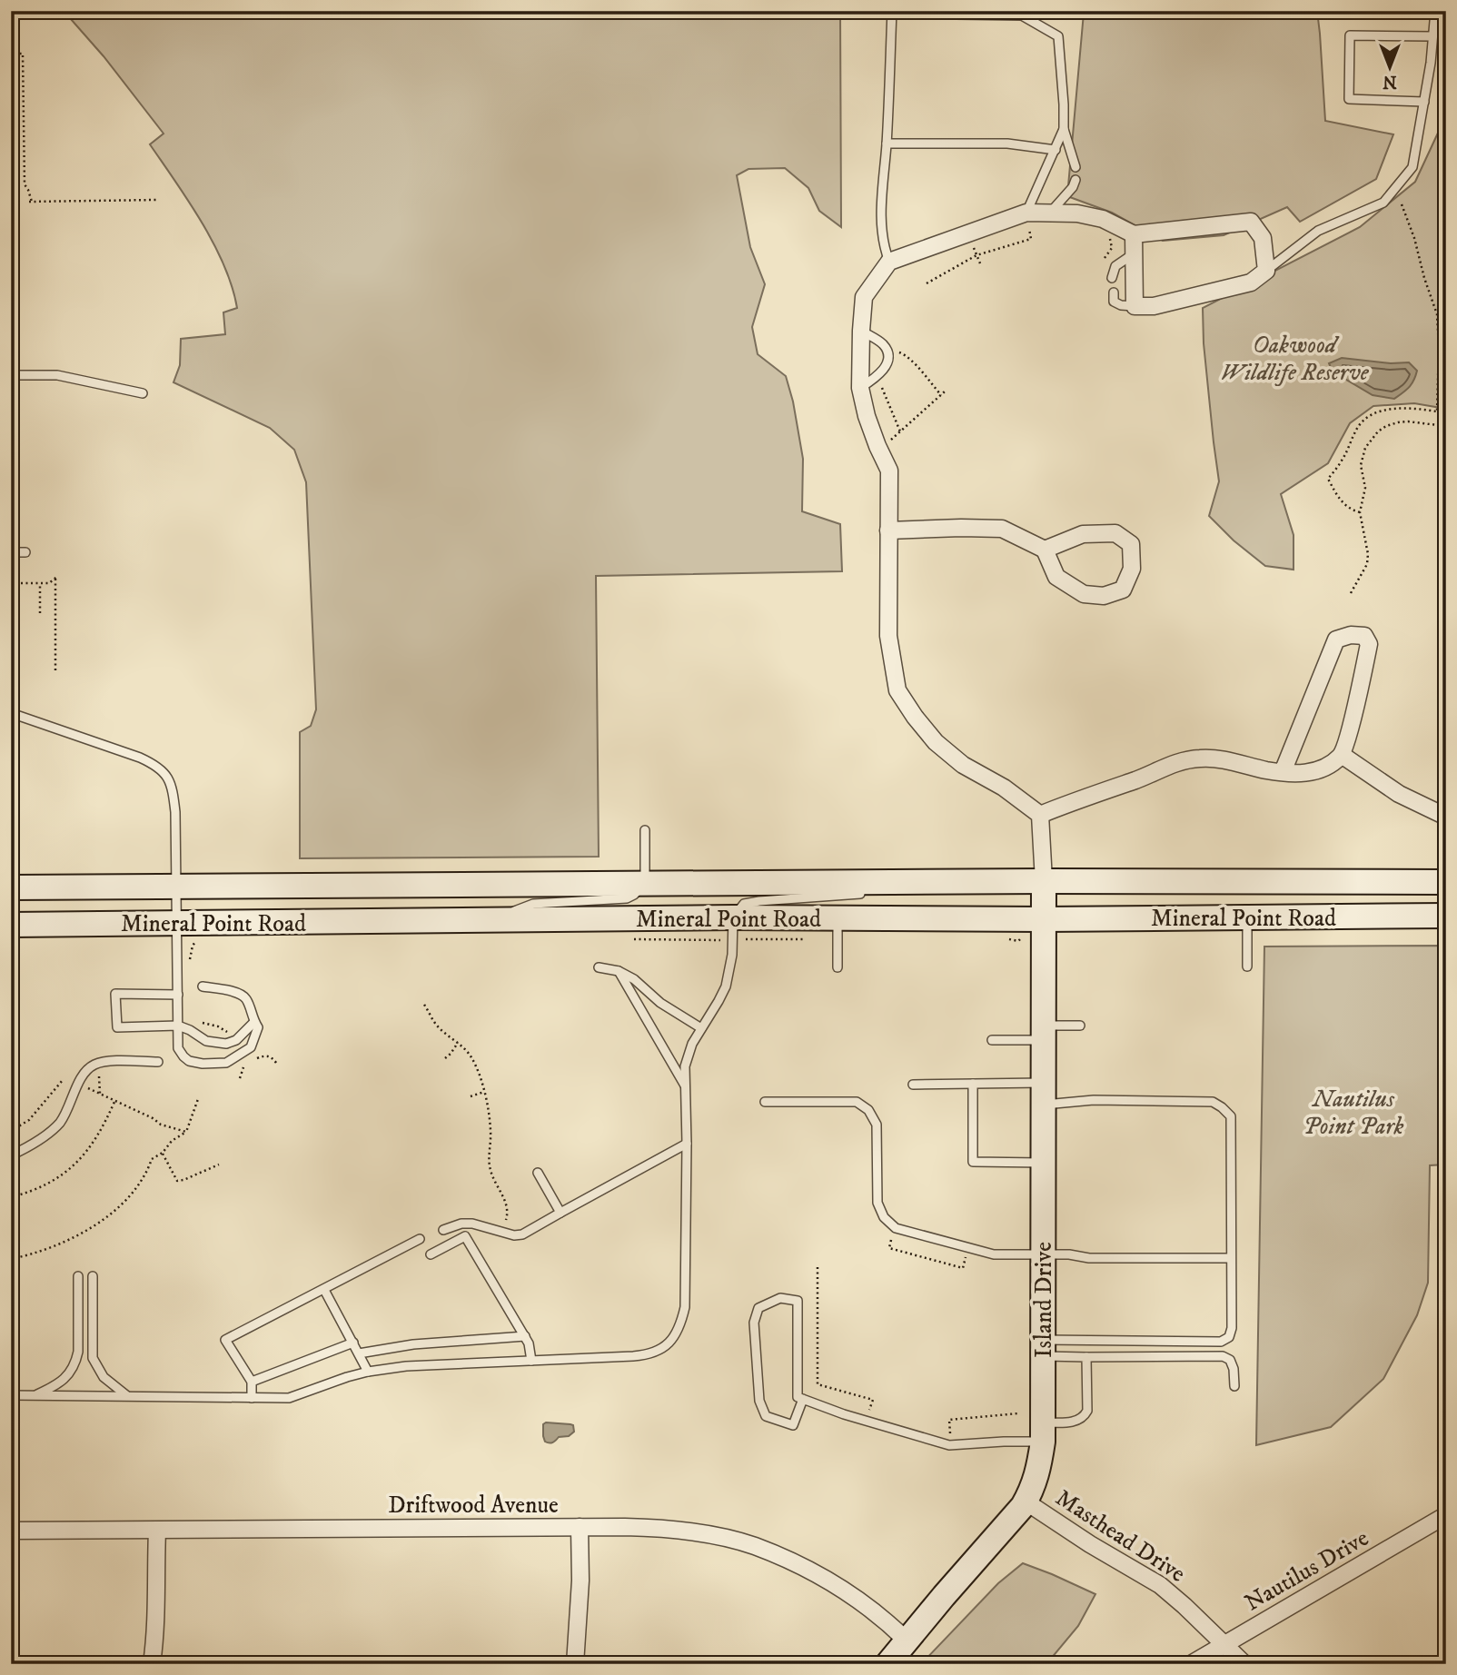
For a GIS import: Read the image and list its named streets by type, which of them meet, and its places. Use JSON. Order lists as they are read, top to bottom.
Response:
{
  "streets": {
    "main road": ["Mineral Point Road", "Island Drive"],
    "street": ["Driftwood Avenue", "Masthead Drive", "Nautilus Drive"]
  },
  "crossings": [
    ["Mineral Point Road", "Island Drive"],
    ["Island Drive", "Driftwood Avenue"],
    ["Island Drive", "Masthead Drive"],
    ["Masthead Drive", "Nautilus Drive"]
  ],
  "parks": ["Oakwood Wildlife Reserve", "Nautilus Point Park"],
  "north": "bottom"
}
